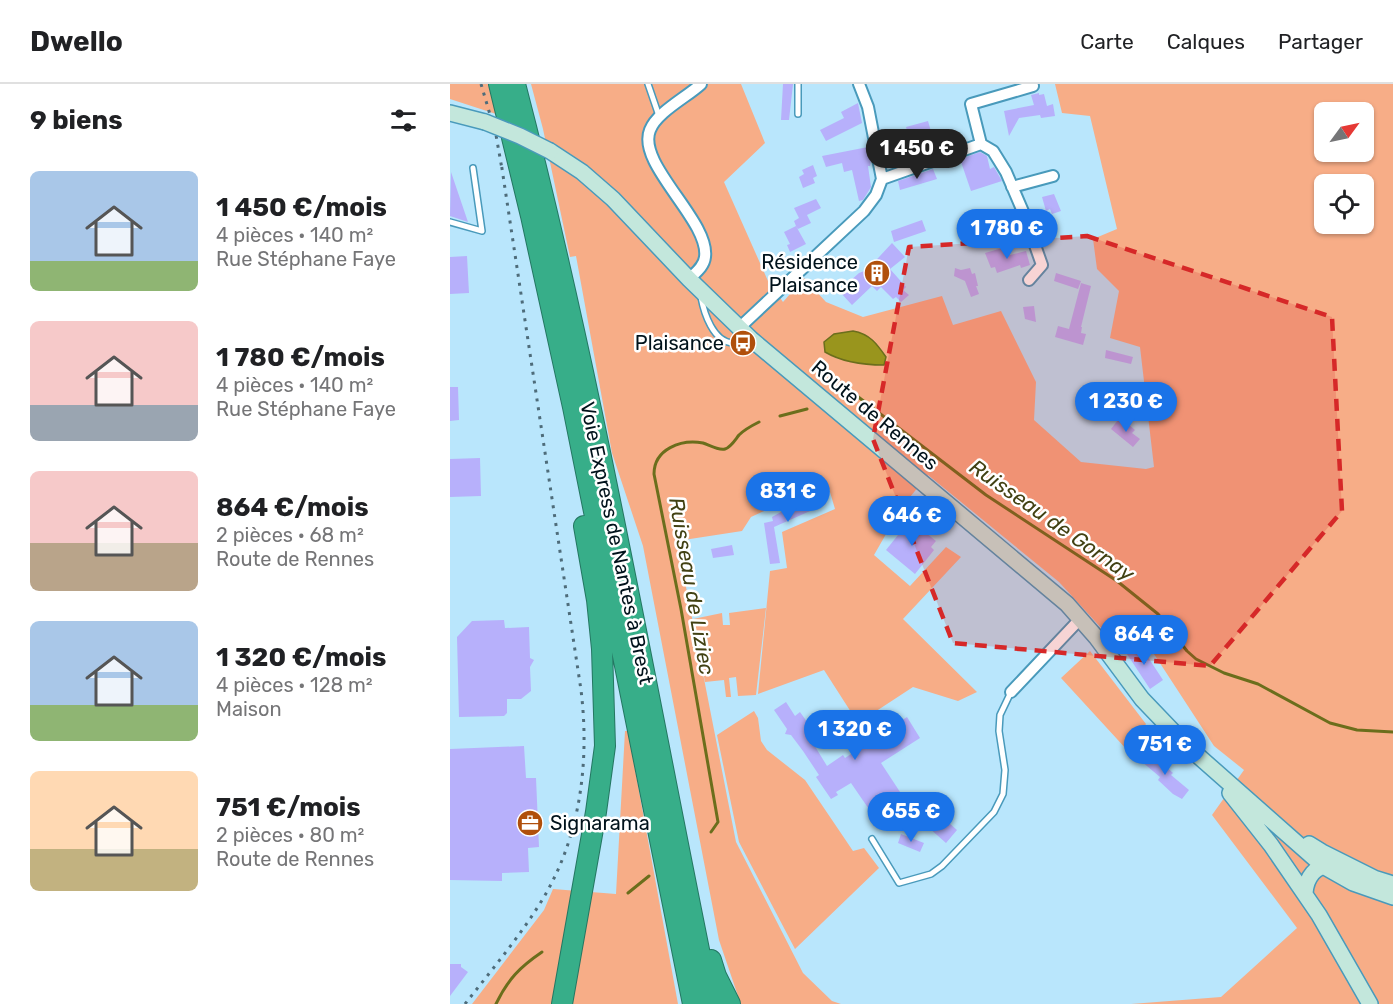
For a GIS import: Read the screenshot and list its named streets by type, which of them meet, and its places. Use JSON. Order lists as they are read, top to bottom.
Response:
{
  "streets": {
    "highway": ["Voie Express de Nantes à Brest"],
    "main road": ["Route de Rennes"]
  },
  "water": ["Ruisseau de Gornay", "Ruisseau de Liziec"],
  "places": {
    "building": ["Résidence Plaisance"],
    "bus stop": ["Plaisance"],
    "office": ["Signarama"]
  },
  "north": "top right",
  "page": {
    "header": "Dwello",
    "nav": ["Carte", "Calques", "Partager"],
    "heading": "9 biens",
    "price": [
      "1 450 €",
      "1 780 €",
      "1 230 €",
      "831 €",
      "646 €",
      "864 €",
      "1 320 €",
      "751 €",
      "655 €"
    ],
    "list": [
      {
        "name": "1 450 €/mois",
        "note": "4 pièces · 140 m² · Rue Stéphane Faye"
      },
      {
        "name": "1 780 €/mois",
        "note": "4 pièces · 140 m² · Rue Stéphane Faye"
      },
      {
        "name": "864 €/mois",
        "note": "2 pièces · 68 m² · Route de Rennes"
      },
      {
        "name": "1 320 €/mois",
        "note": "4 pièces · 128 m² · Maison"
      },
      {
        "name": "751 €/mois",
        "note": "2 pièces · 80 m² · Route de Rennes"
      }
    ]
  }
}
